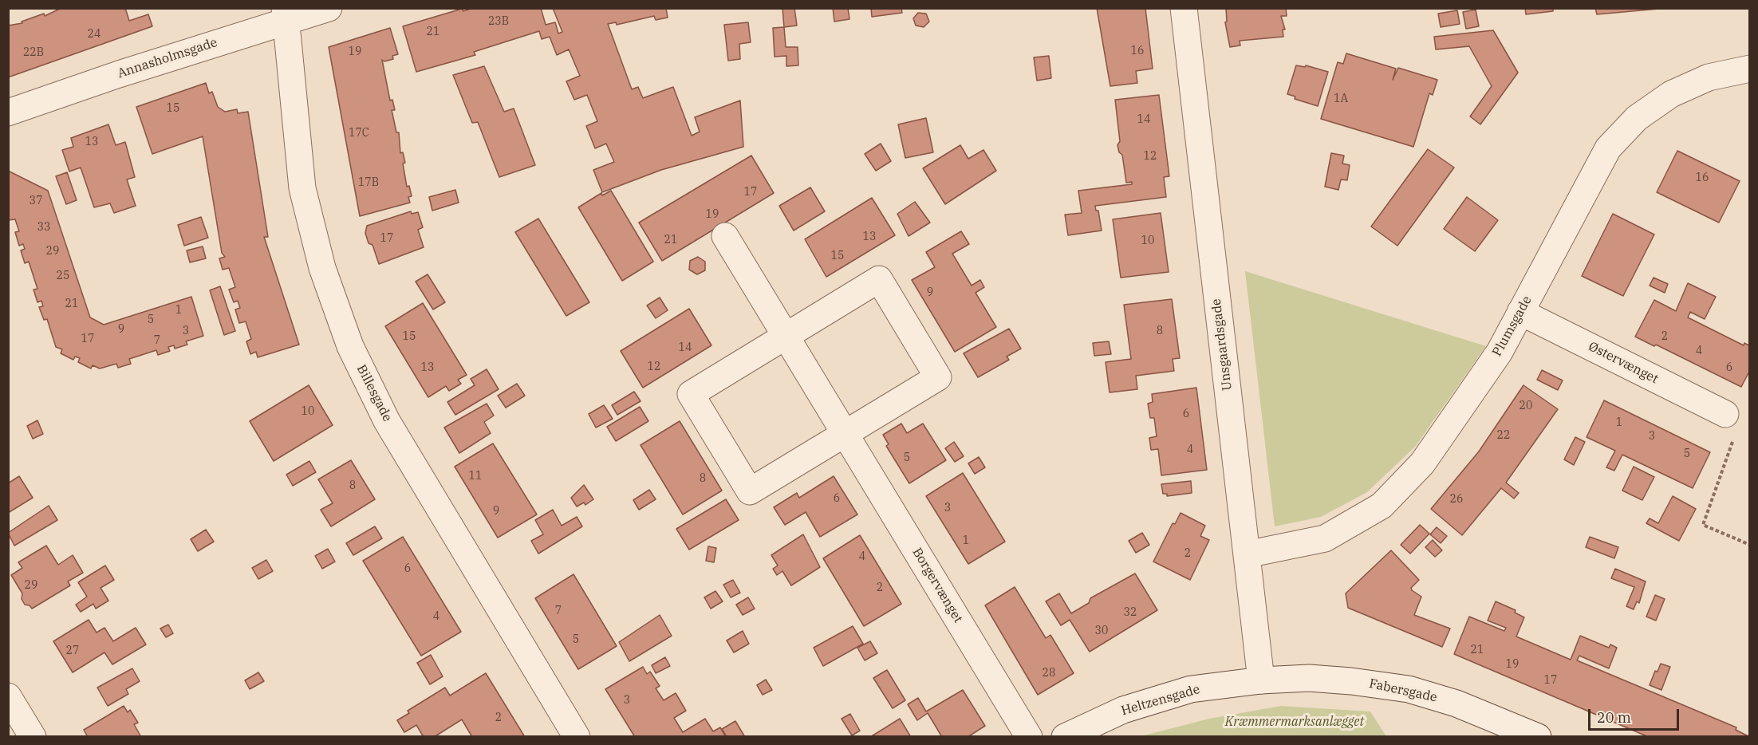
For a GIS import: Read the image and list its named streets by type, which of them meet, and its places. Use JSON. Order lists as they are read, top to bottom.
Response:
{
  "streets": {
    "street": [
      "Annasholmsgade",
      "Plumsgade",
      "Unsgaardsgade",
      "Østervænget",
      "Billesgade",
      "Borgervænget",
      "Fabersgade",
      "Heltzensgade"
    ]
  },
  "crossings": [
    ["Annasholmsgade", "Billesgade"],
    ["Plumsgade", "Unsgaardsgade"],
    ["Plumsgade", "Østervænget"],
    ["Unsgaardsgade", "Fabersgade"],
    ["Unsgaardsgade", "Heltzensgade"],
    ["Fabersgade", "Heltzensgade"]
  ],
  "parks": ["Kræmmermarksanlægget"],
  "house_numbers": [
    "23B",
    "21",
    "24",
    "16",
    "19",
    "22B",
    "1A",
    "15",
    "14",
    "17C",
    "13",
    "12",
    "16",
    "17B",
    "17",
    "37",
    "19",
    "33",
    "13",
    "17",
    "21",
    "10",
    "29",
    "15",
    "25",
    "9",
    "21",
    "1",
    "5",
    "9",
    "3",
    "8",
    "15",
    "2",
    "17",
    "7",
    "14",
    "4",
    "12",
    "13",
    "6",
    "20",
    "10",
    "6",
    "1",
    "22",
    "3",
    "4",
    "5",
    "5",
    "11",
    "8",
    "8",
    "6",
    "26",
    "3",
    "9",
    "1",
    "2",
    "4",
    "6",
    "29",
    "2",
    "7",
    "32",
    "4",
    "30",
    "5",
    "21",
    "27",
    "19",
    "28",
    "17",
    "3",
    "2"
  ],
  "scale_bar": "20 m"
}
